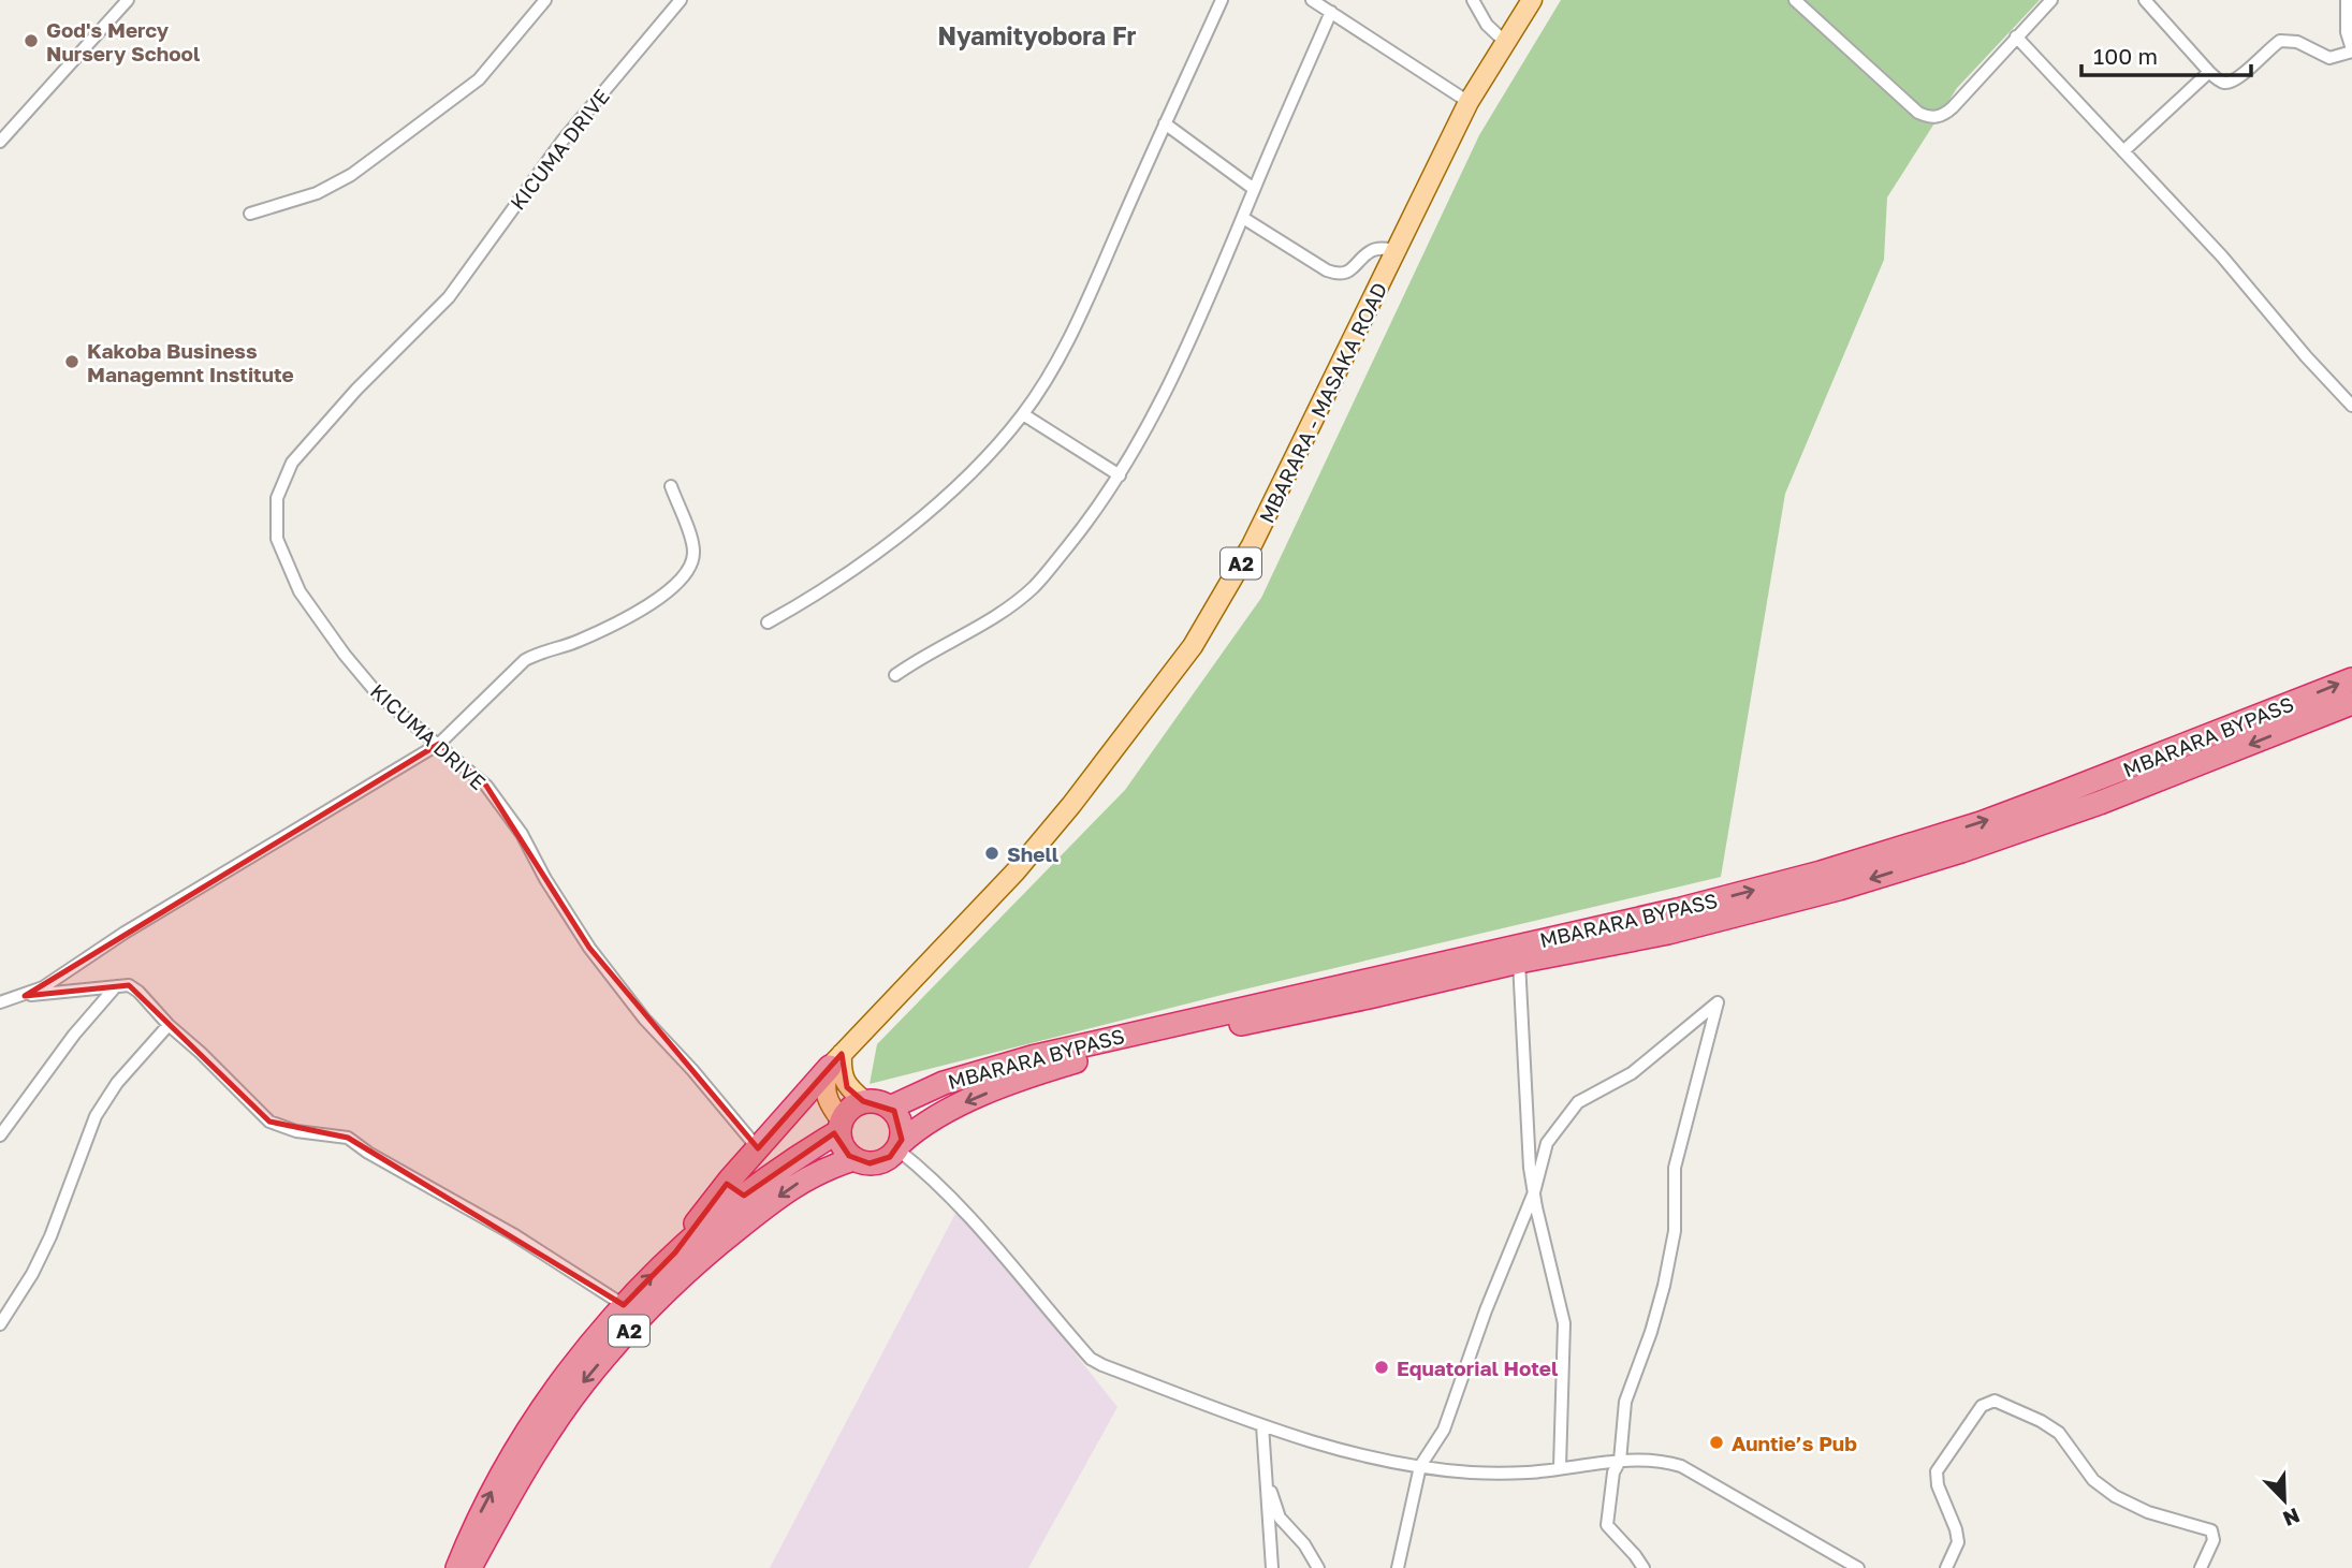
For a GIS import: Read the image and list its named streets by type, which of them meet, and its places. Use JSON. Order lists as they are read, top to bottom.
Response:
{
  "streets": {
    "highway": ["A2", "MBARARA BYPASS"],
    "main road": ["MBARARA - MASAKA ROAD"],
    "street": ["KICUMA DRIVE"]
  },
  "crossings": [
    ["KICUMA DRIVE", "A2"],
    ["MBARARA - MASAKA ROAD", "A2"],
    ["A2", "MBARARA BYPASS"]
  ],
  "districts": ["Nyamityobora Fr"],
  "places": [
    "God's Mercy Nursery School",
    "Kakoba Business Managemnt Institute",
    "Shell",
    "Equatorial Hotel",
    "Auntie’s Pub"
  ],
  "scale_bar": "100 m",
  "north": "bottom right"
}
